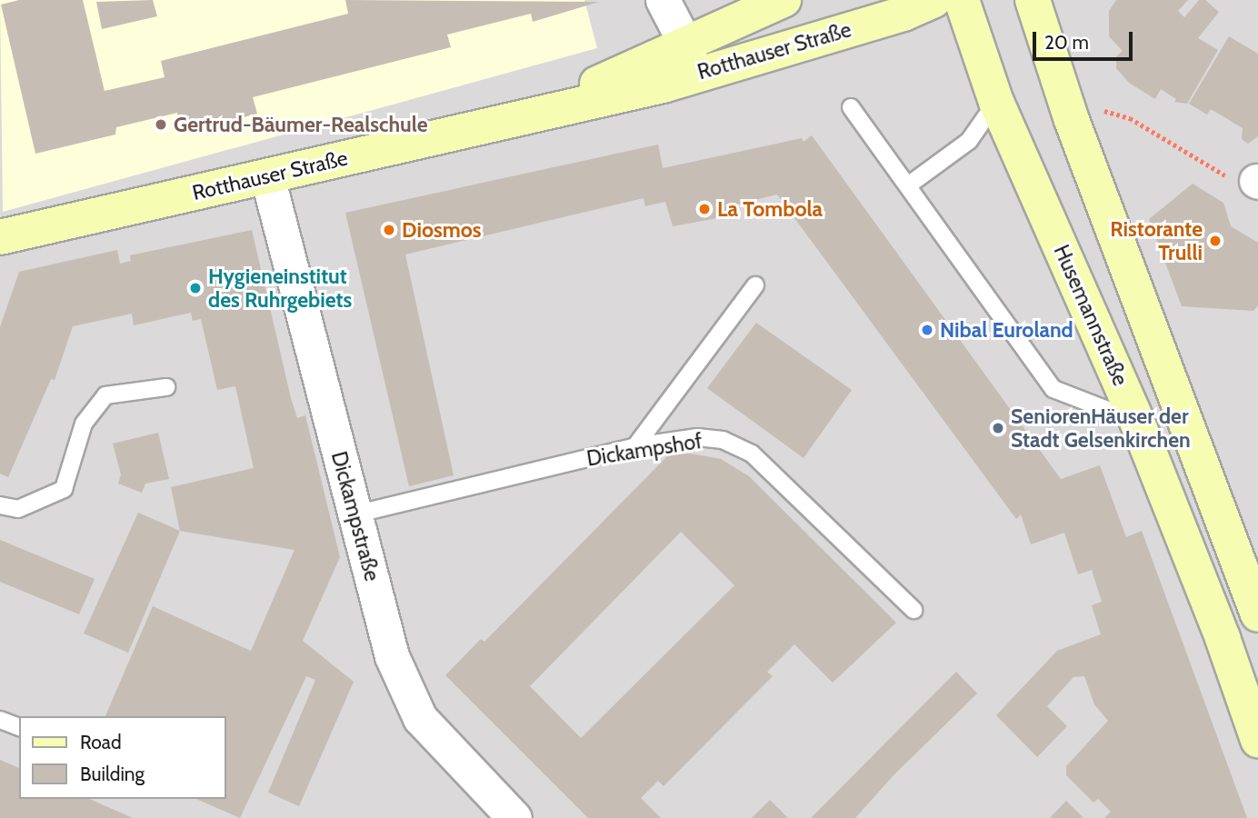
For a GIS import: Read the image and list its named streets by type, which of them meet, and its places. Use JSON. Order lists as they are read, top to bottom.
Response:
{
  "streets": {
    "main road": ["Rotthauser Straße", "Husemannstraße"],
    "street": ["Dickampstraße"],
    "lane": ["Dickampshof"]
  },
  "crossings": [
    ["Rotthauser Straße", "Dickampstraße"],
    ["Dickampshof", "Dickampstraße"]
  ],
  "places": [
    "Gertrud-Bäumer-Realschule",
    "La Tombola",
    "Diosmos",
    "Ristorante Trulli",
    "Hygieneinstitut des Ruhrgebiets",
    "Nibal Euroland",
    "SeniorenHäuser der Stadt Gelsenkirchen"
  ],
  "legend": ["Road", "Building"],
  "scale_bar": "20 m"
}
